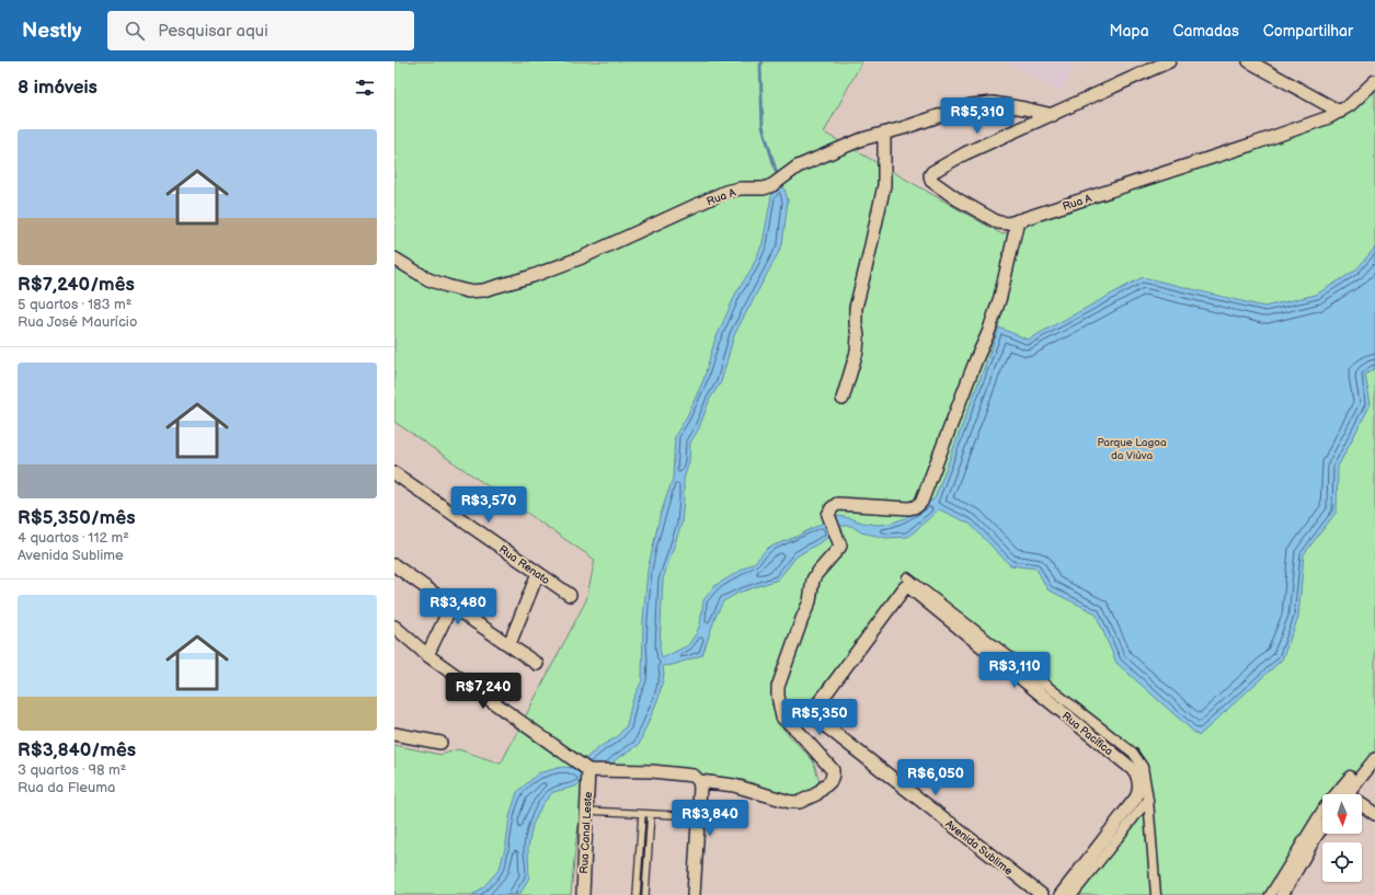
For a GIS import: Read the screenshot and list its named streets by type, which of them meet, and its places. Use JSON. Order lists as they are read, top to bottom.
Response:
{
  "streets": {
    "street": [
      "Rua A",
      "Rua Renato",
      "Rua Pacífica",
      "Rua Canal Leste",
      "Avenida Sublime"
    ]
  },
  "crossings": [
    ["Rua Pacífica", "Avenida Sublime"]
  ],
  "parks": ["Parque Lagoa da Viúva"],
  "north": "bottom",
  "page": {
    "header": "Nestly",
    "search": "Pesquisar aqui",
    "nav": ["Mapa", "Camadas", "Compartilhar"],
    "heading": "8 imóveis",
    "price": [
      "R$5,310",
      "R$3,570",
      "R$3,480",
      "R$3,110",
      "R$7,240",
      "R$5,350",
      "R$6,050",
      "R$3,840"
    ],
    "list": [
      {
        "name": "R$7,240/mês",
        "note": "5 quartos · 183 m² · Rua José Maurício"
      },
      {
        "name": "R$5,350/mês",
        "note": "4 quartos · 112 m² · Avenida Sublime"
      },
      {
        "name": "R$3,840/mês",
        "note": "3 quartos · 98 m² · Rua da Fleuma"
      }
    ]
  }
}
